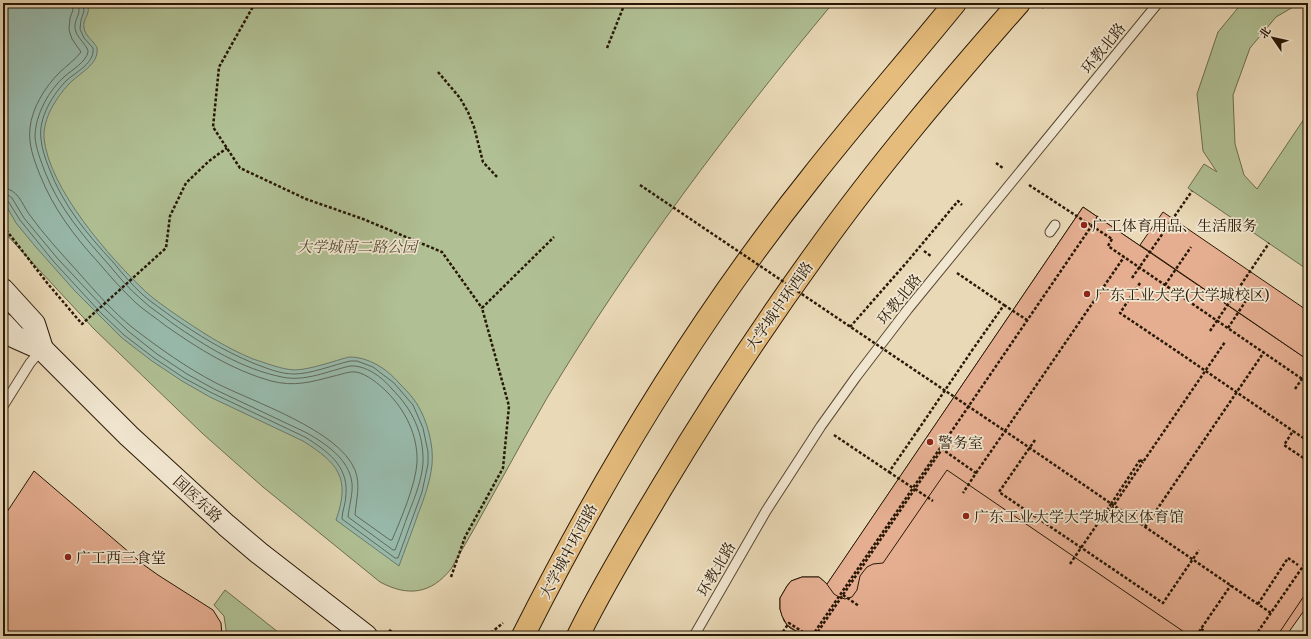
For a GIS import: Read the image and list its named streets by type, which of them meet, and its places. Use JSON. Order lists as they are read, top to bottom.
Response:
{
  "streets": {
    "main road": ["大学城中环西路", "国医东路"],
    "lane": ["环教北路"]
  },
  "parks": ["大学城南二路公园"],
  "places": [
    "广工体育用品、生活服务",
    "广东工业大学(大学城校区)",
    "警务室",
    "广东工业大学大学城校区体育馆",
    "广工西三食堂"
  ],
  "north": "top left"
}
